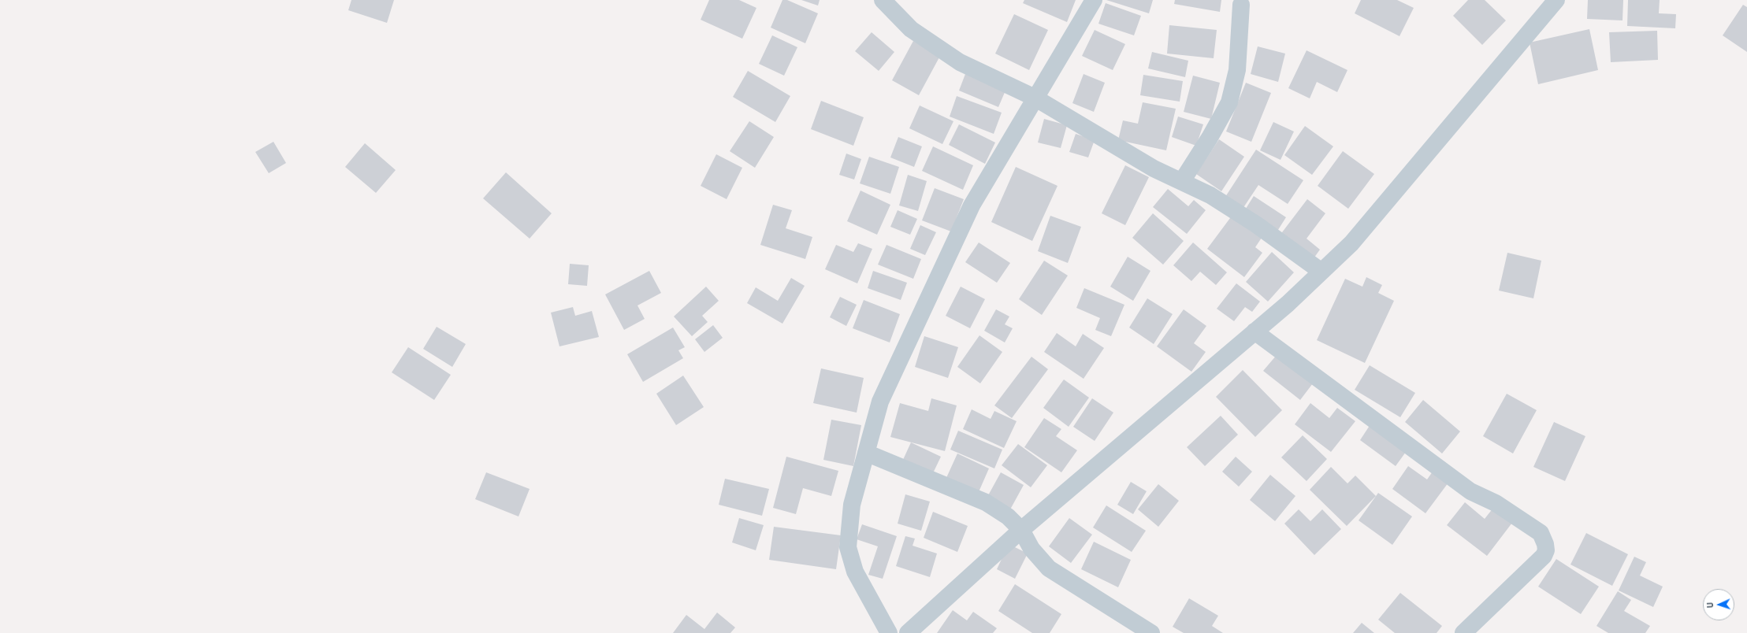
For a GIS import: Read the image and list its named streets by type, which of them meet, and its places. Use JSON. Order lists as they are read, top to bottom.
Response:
{
  "north": "left"
}
